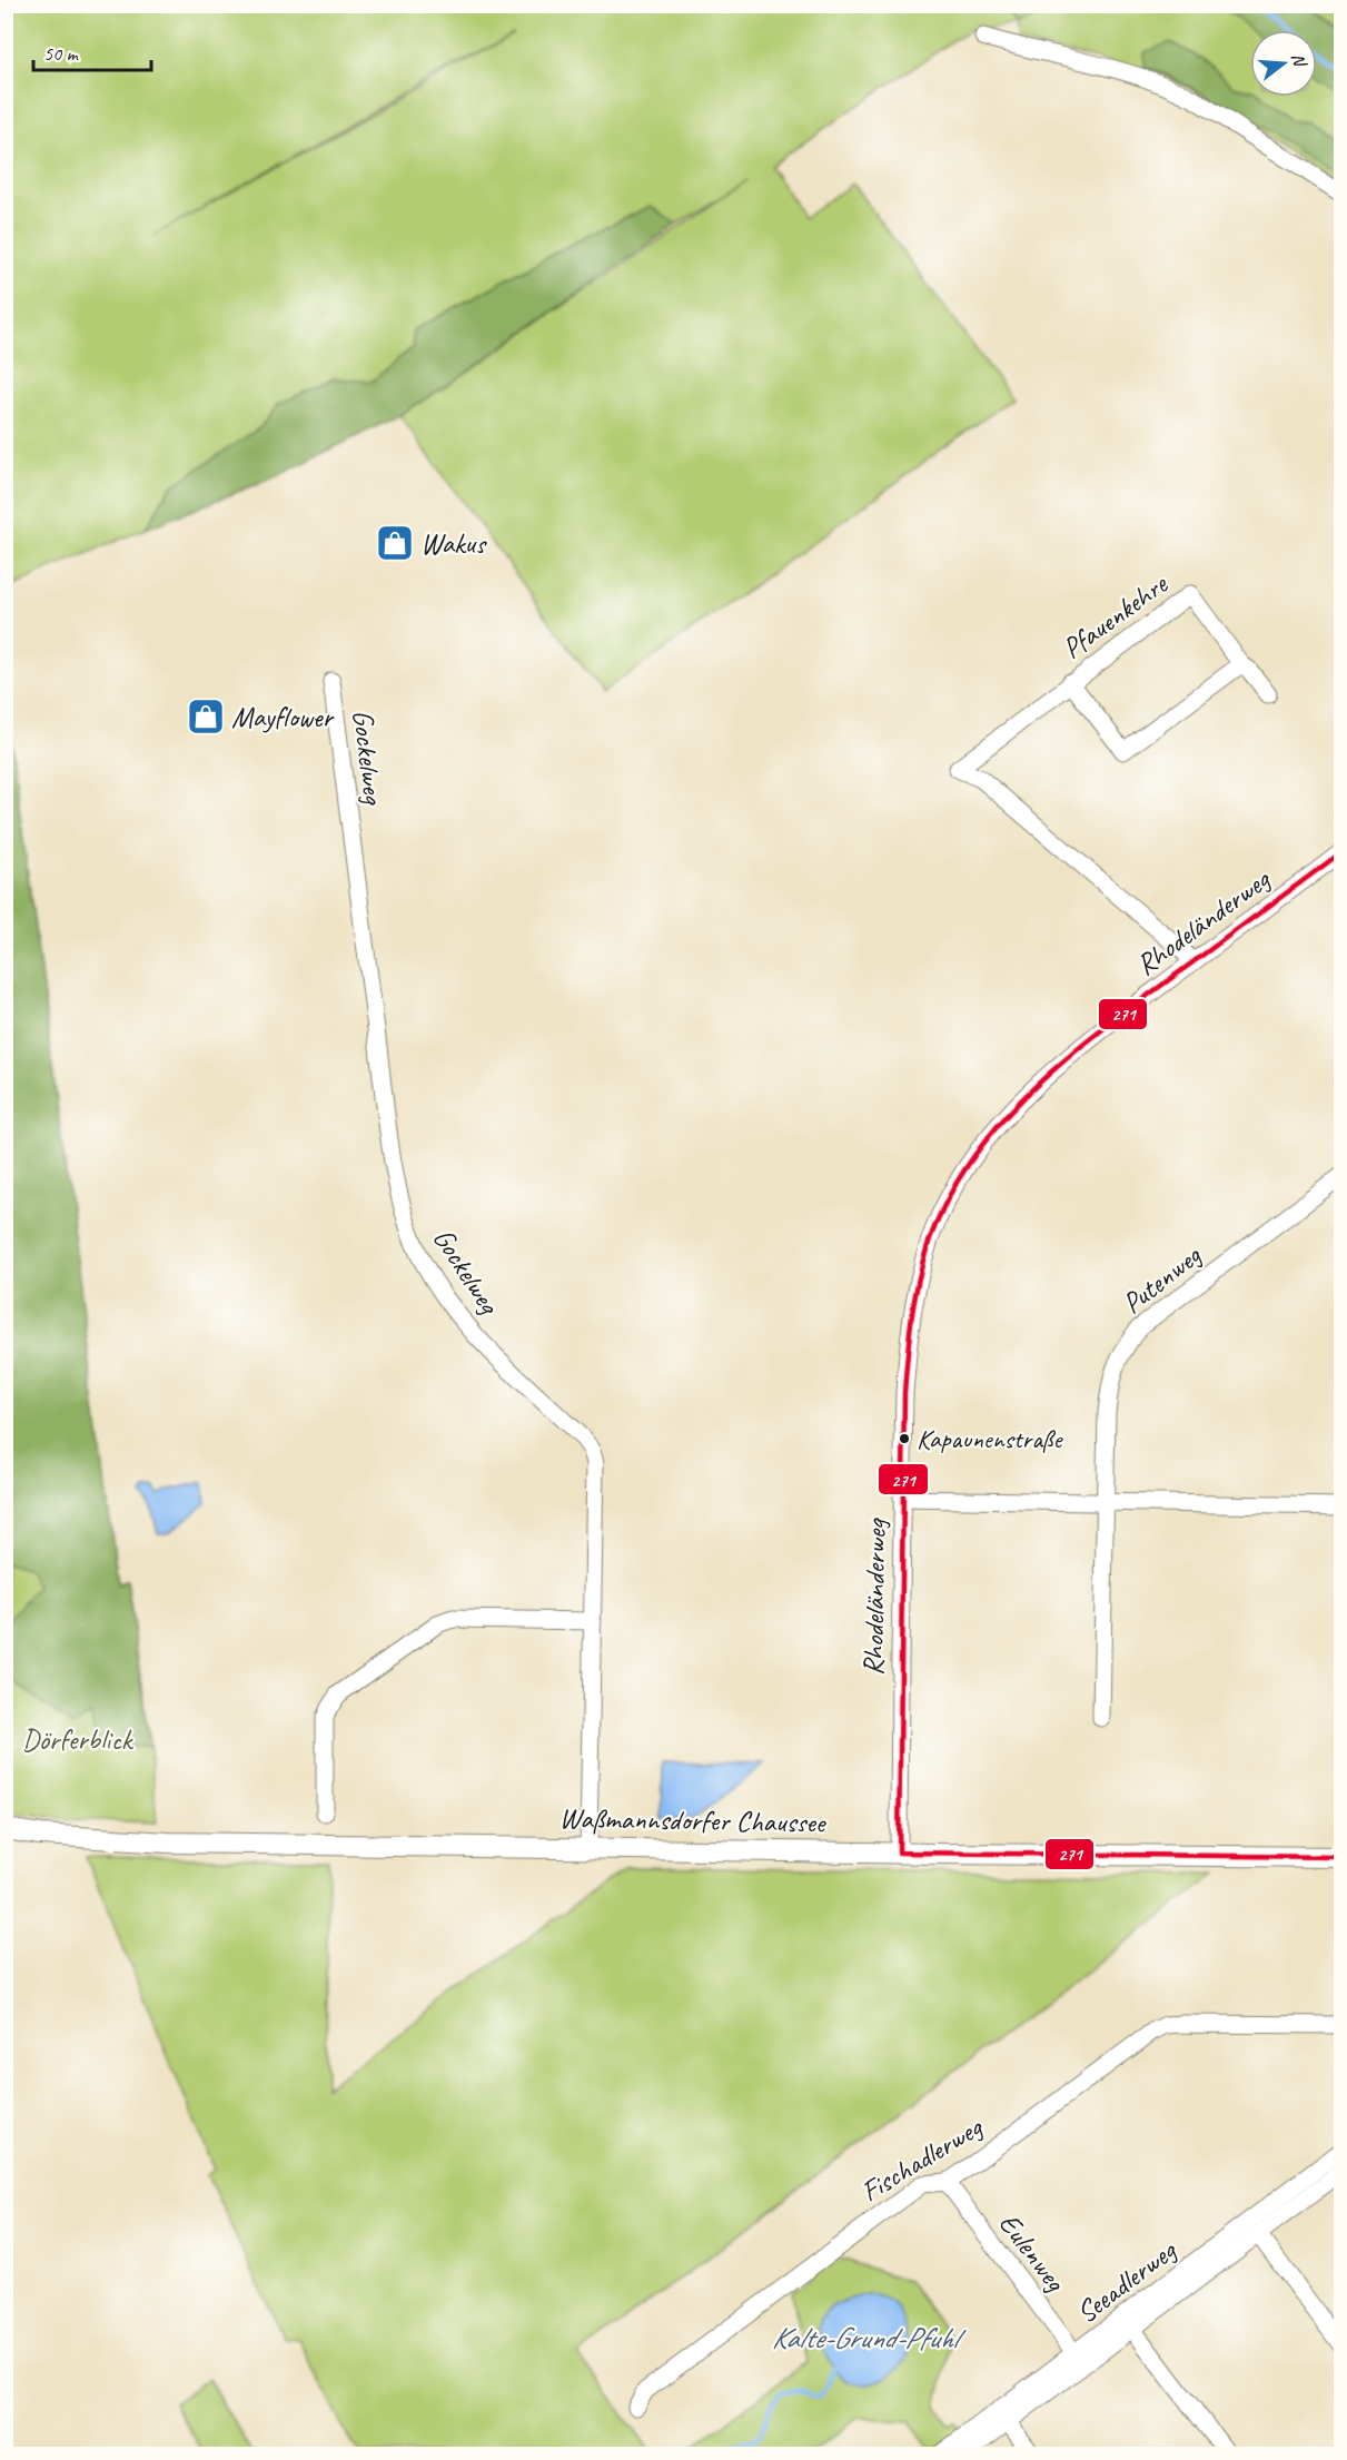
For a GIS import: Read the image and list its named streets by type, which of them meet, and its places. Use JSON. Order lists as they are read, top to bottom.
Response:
{
  "streets": {
    "street": [
      "Pfauenkehre",
      "Gockelweg",
      "Rhodeländerweg",
      "Putenweg",
      "Waßmannsdorfer Chaussee",
      "Fischadlerweg",
      "Eulenweg",
      "Seeadlerweg"
    ]
  },
  "crossings": [
    ["Pfauenkehre", "Rhodeländerweg"],
    ["Gockelweg", "Waßmannsdorfer Chaussee"],
    ["Rhodeländerweg", "Waßmannsdorfer Chaussee"],
    ["Fischadlerweg", "Eulenweg"],
    ["Eulenweg", "Seeadlerweg"]
  ],
  "water": ["Kalte-Grund-Pfuhl"],
  "parks": ["Dörferblick"],
  "places": {
    "shop": ["Wakus", "Mayflower"],
    "other": ["Kapaunenstraße"]
  },
  "lines": ["transit line 271"],
  "scale_bar": "50 m",
  "north": "right"
}
